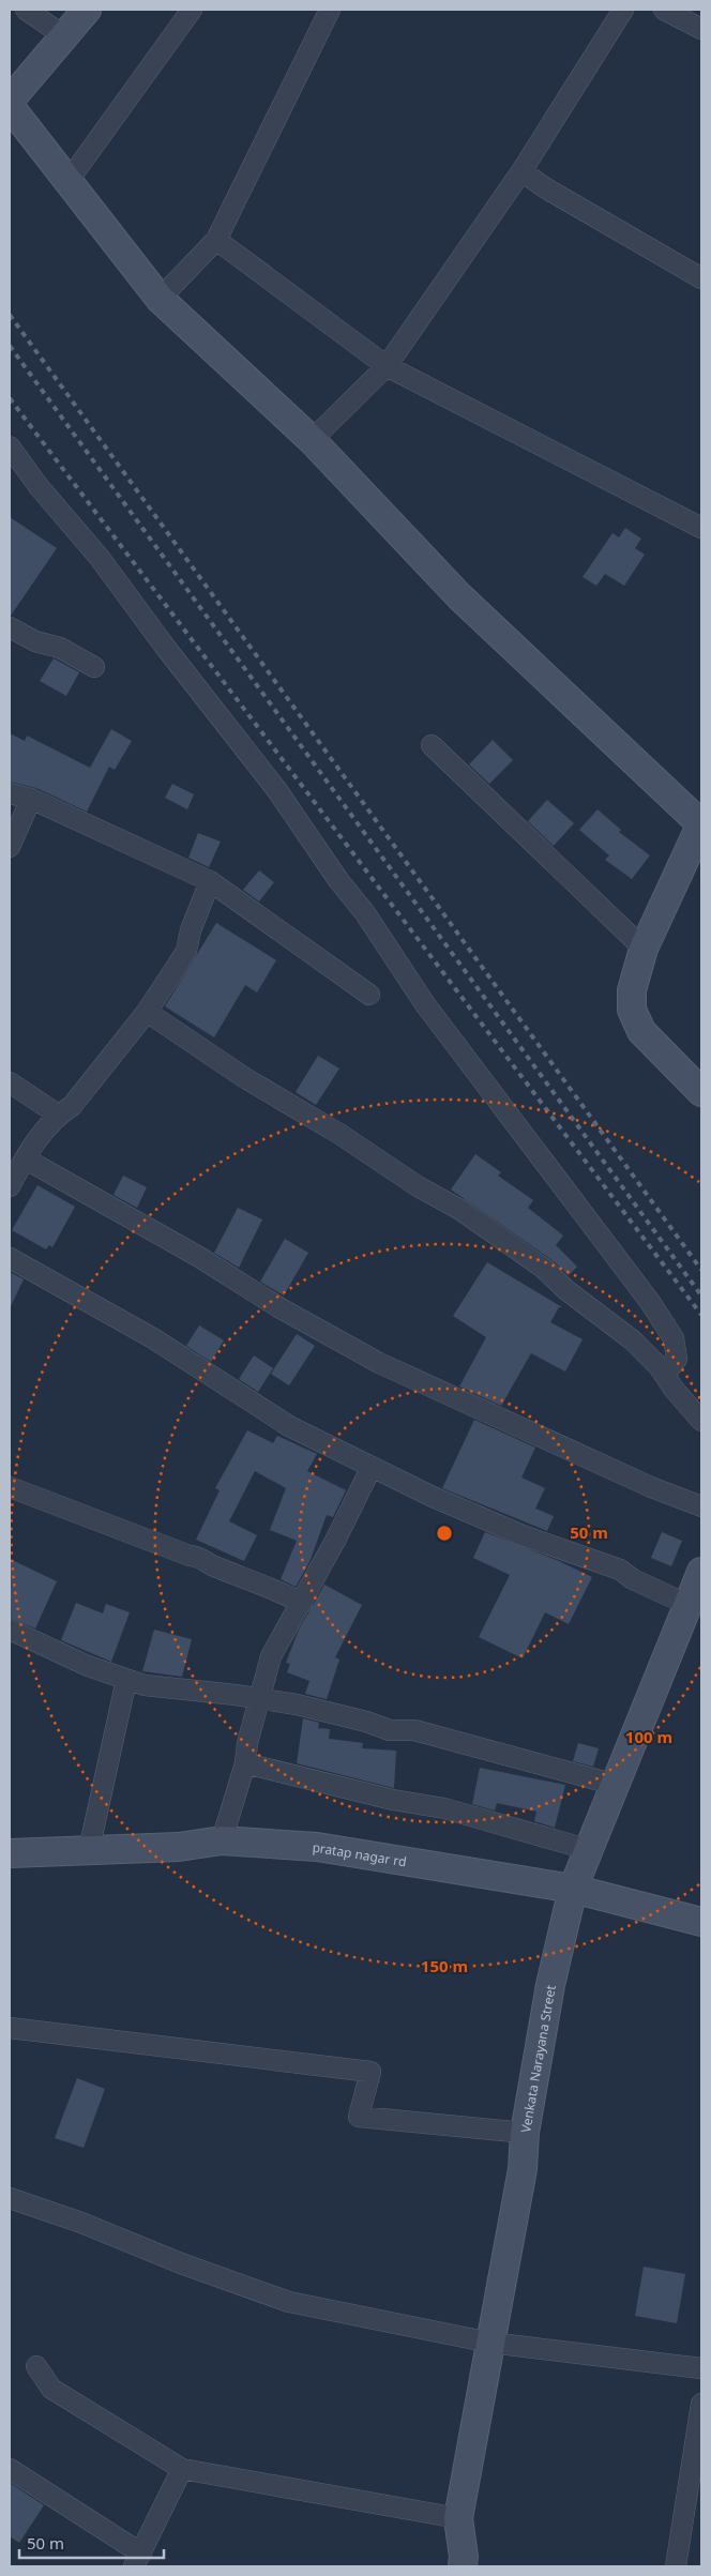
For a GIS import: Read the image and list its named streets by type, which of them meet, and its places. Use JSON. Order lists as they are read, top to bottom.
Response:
{
  "streets": {
    "street": ["pratap nagar rd", "Venkata Narayana Street"]
  },
  "crossings": [
    ["pratap nagar rd", "Venkata Narayana Street"]
  ],
  "scale_bar": "50 m",
  "rings": ["50 m", "100 m", "150 m"]
}
